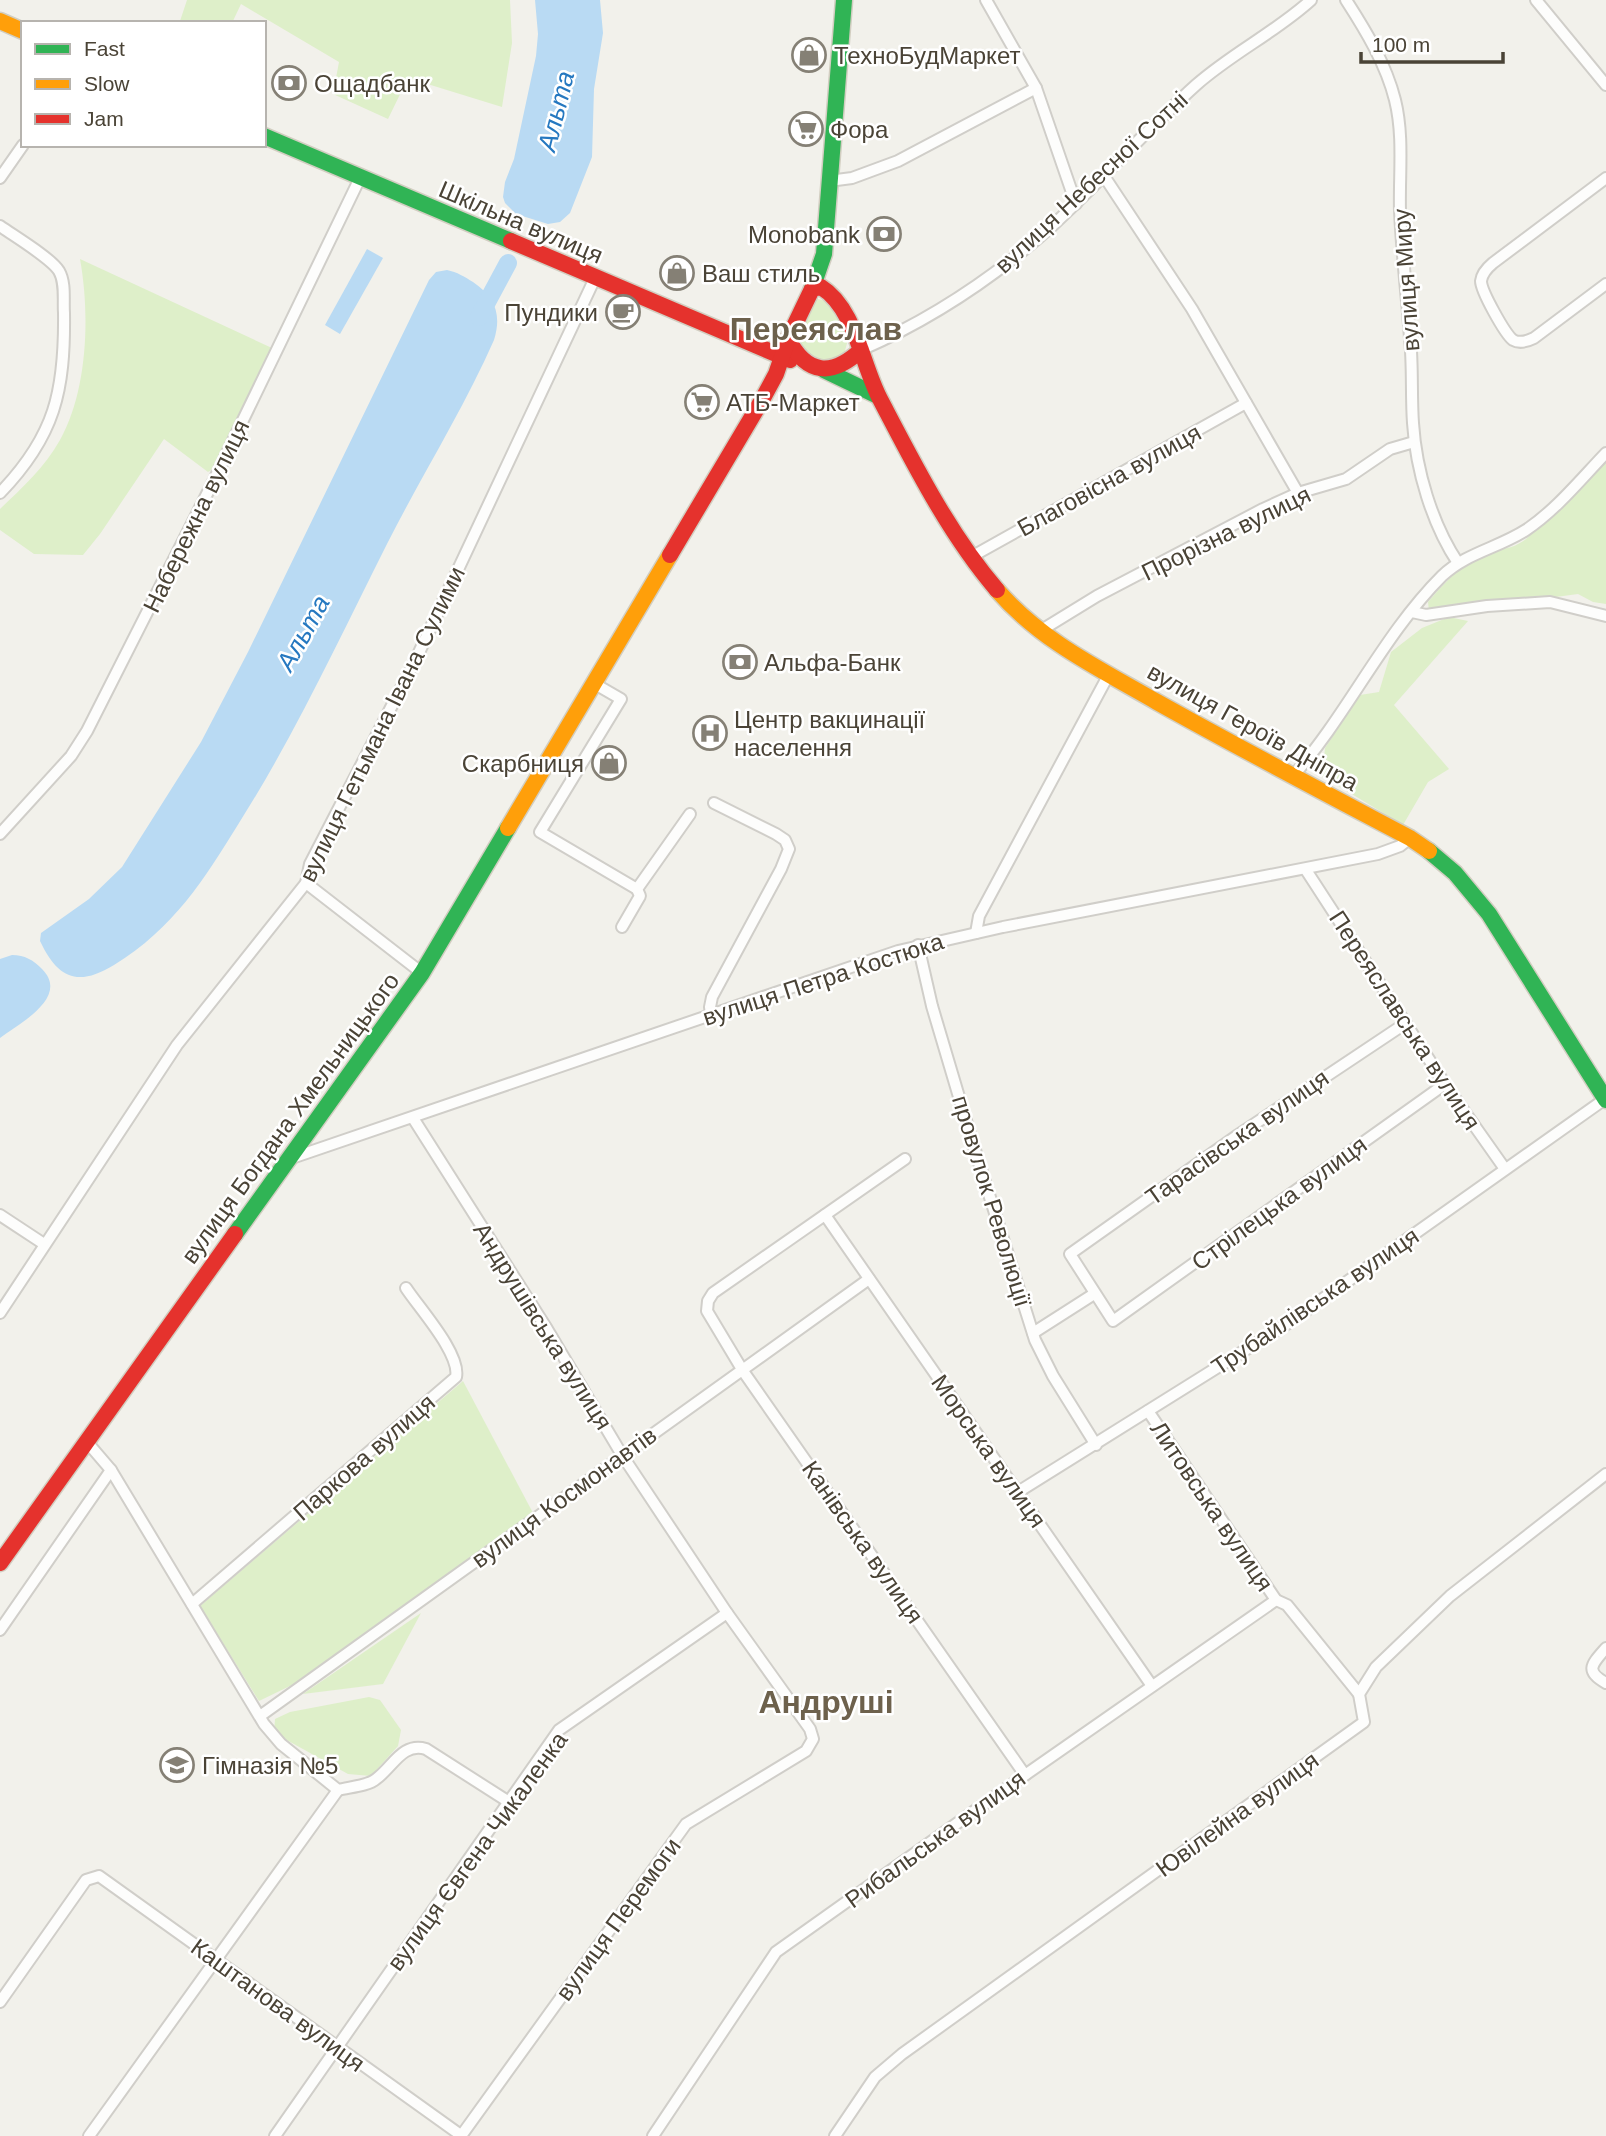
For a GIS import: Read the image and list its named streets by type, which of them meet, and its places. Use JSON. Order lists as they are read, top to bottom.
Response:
{
  "streets": {
    "main road": ["Шкільна вулиця", "вулиця Героїв Дніпра", "вулиця Богдана Хмельницького"],
    "street": [
      "вулиця Небесної Сотні",
      "вулиця Миру",
      "Благовісна вулиця",
      "Набережна вулиця",
      "Прорізна вулиця",
      "вулиця Гетьмана Івана Сулими",
      "вулиця Петра Костюка",
      "Переяславська вулиця",
      "Тарасівська вулиця",
      "провулок Революції",
      "Стрілецька вулиця",
      "Трубайлівська вулиця",
      "Андрушівська вулиця",
      "Морська вулиця",
      "Паркова вулиця",
      "вулиця Космонавтів",
      "Литовська вулиця",
      "Канівська вулиця",
      "Ювілейна вулиця",
      "Рибальська вулиця",
      "вулиця Євгена Чикаленка",
      "вулиця Перемоги",
      "Каштанова вулиця"
    ]
  },
  "crossings": [
    ["вулиця Небесної Сотні", "вулиця Героїв Дніпра"],
    ["Шкільна вулиця", "Набережна вулиця"],
    ["Шкільна вулиця", "вулиця Гетьмана Івана Сулими"],
    ["Шкільна вулиця", "вулиця Богдана Хмельницького"],
    ["вулиця Миру", "Прорізна вулиця"],
    ["Благовісна вулиця", "вулиця Героїв Дніпра"],
    ["Прорізна вулиця", "вулиця Героїв Дніпра"],
    ["вулиця Героїв Дніпра", "вулиця Петра Костюка"],
    ["вулиця Героїв Дніпра", "Трубайлівська вулиця"],
    ["вулиця Петра Костюка", "Переяславська вулиця"],
    ["вулиця Петра Костюка", "вулиця Богдана Хмельницького"],
    ["вулиця Петра Костюка", "провулок Революції"],
    ["вулиця Петра Костюка", "Андрушівська вулиця"],
    ["Переяславська вулиця", "Тарасівська вулиця"],
    ["Переяславська вулиця", "Стрілецька вулиця"],
    ["Переяславська вулиця", "Трубайлівська вулиця"],
    ["Тарасівська вулиця", "Стрілецька вулиця"],
    ["провулок Революції", "Трубайлівська вулиця"],
    ["Трубайлівська вулиця", "Морська вулиця"],
    ["Трубайлівська вулиця", "Литовська вулиця"],
    ["Андрушівська вулиця", "вулиця Космонавтів"],
    ["Андрушівська вулиця", "вулиця Євгена Чикаленка"],
    ["Андрушівська вулиця", "вулиця Перемоги"],
    ["Морська вулиця", "вулиця Космонавтів"],
    ["Морська вулиця", "Канівська вулиця"],
    ["Морська вулиця", "Рибальська вулиця"],
    ["вулиця Космонавтів", "Канівська вулиця"],
    ["Литовська вулиця", "Ювілейна вулиця"],
    ["Литовська вулиця", "Рибальська вулиця"],
    ["Канівська вулиця", "Рибальська вулиця"],
    ["вулиця Євгена Чикаленка", "Каштанова вулиця"],
    ["вулиця Перемоги", "Каштанова вулиця"]
  ],
  "districts": ["Переяслав", "Андруші"],
  "water": ["Альта"],
  "places": {
    "shop": ["ТехноБудМаркет", "Ваш стиль", "Скарбниця"],
    "bank": ["Ощадбанк", "Monobank", "Альфа-Банк"],
    "supermarket": ["Фора", "АТБ-Маркет"],
    "cafe": ["Пундики"],
    "hospital": ["Центр вакцинації населення"],
    "school or university": ["Гімназія №5"]
  },
  "legend": ["Fast", "Slow", "Jam"],
  "scale_bar": "100 m"
}
